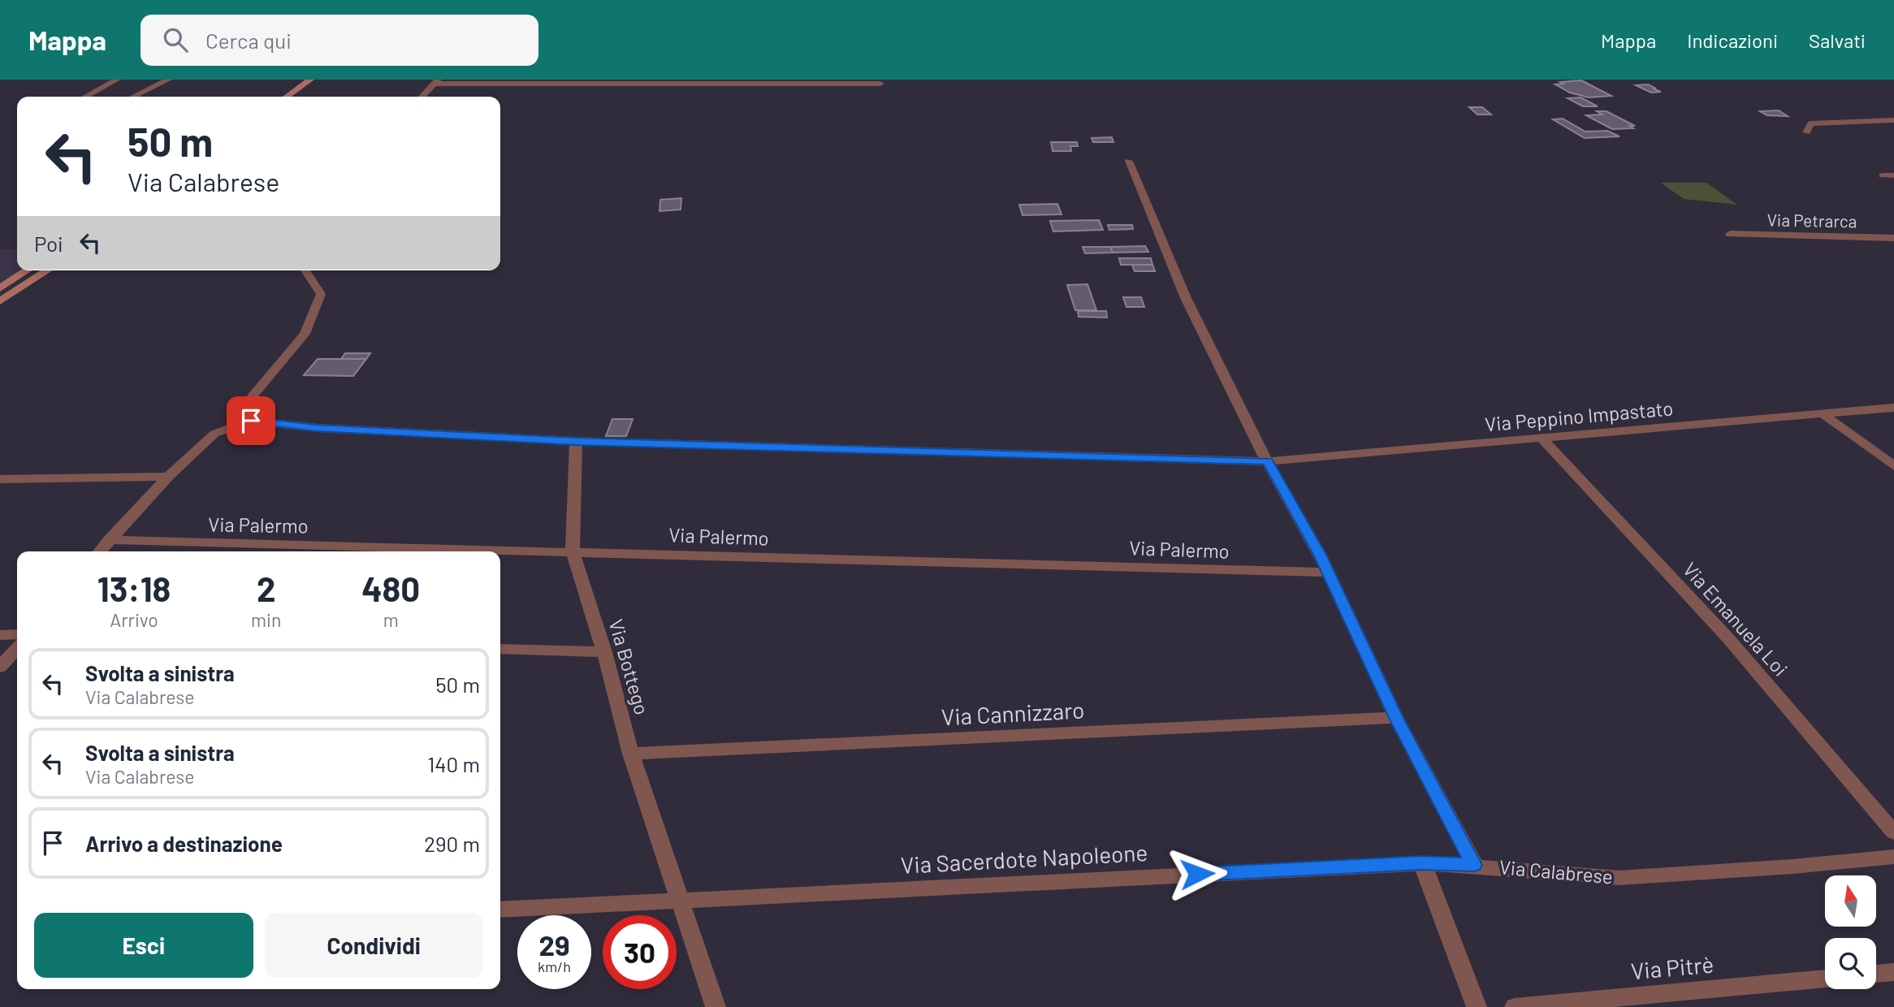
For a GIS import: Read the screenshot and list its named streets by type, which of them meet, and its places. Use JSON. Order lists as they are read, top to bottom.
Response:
{
  "streets": {
    "street": [
      "Via Petrarca",
      "Via Peppino Impastato",
      "Via Palermo",
      "Via Emanuela Loi",
      "Via Bottego",
      "Via Cannizzaro",
      "Via Sacerdote Napoleone",
      "Via Calabrese",
      "Via Pitrè"
    ]
  },
  "crossings": [
    ["Via Peppino Impastato", "Via Emanuela Loi"],
    ["Via Peppino Impastato", "Via Calabrese"],
    ["Via Palermo", "Via Bottego"],
    ["Via Palermo", "Via Calabrese"],
    ["Via Bottego", "Via Cannizzaro"],
    ["Via Bottego", "Via Sacerdote Napoleone"],
    ["Via Cannizzaro", "Via Calabrese"],
    ["Via Sacerdote Napoleone", "Via Calabrese"]
  ],
  "north": "top",
  "page": {
    "header": "Mappa",
    "search": "Cerca qui",
    "nav": ["Mappa", "Indicazioni", "Salvati"],
    "turn": ["50 m", "Via Calabrese"],
    "then": "Poi",
    "eta": [
      "13:18",
      "Arrivo",
      "2",
      "min",
      "480",
      "m"
    ],
    "list": [
      {
        "name": "Svolta a sinistra",
        "note": "Via Calabrese",
        "value": "50 m"
      },
      {
        "name": "Svolta a sinistra",
        "note": "Via Calabrese",
        "value": "140 m"
      },
      {
        "name": "Arrivo a destinazione",
        "value": "290 m"
      }
    ],
    "buttons": ["Esci", "Condividi"],
    "speed": "29 km/h",
    "limit": "30"
  }
}
